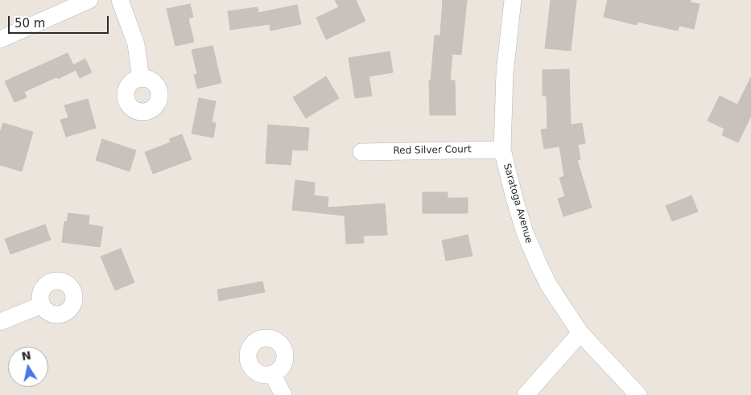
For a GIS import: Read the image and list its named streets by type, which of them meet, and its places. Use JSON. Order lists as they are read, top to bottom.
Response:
{
  "streets": {
    "street": ["Red Silver Court", "Saratoga Avenue"]
  },
  "crossings": [
    ["Red Silver Court", "Saratoga Avenue"]
  ],
  "scale_bar": "50 m",
  "north": "top"
}
